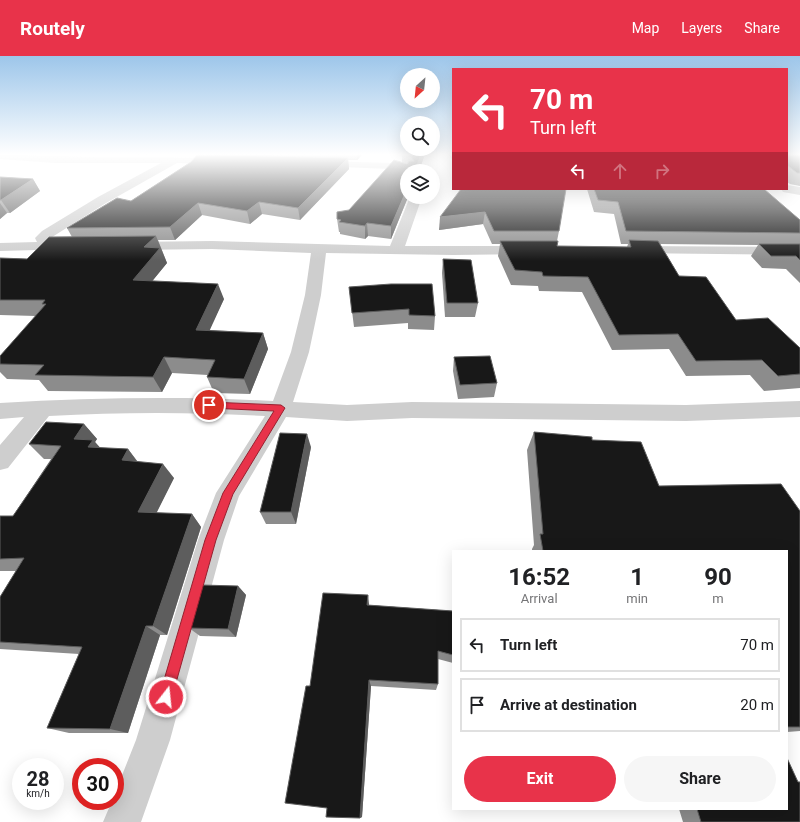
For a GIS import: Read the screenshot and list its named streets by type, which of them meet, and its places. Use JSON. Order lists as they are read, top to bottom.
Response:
{
  "north": "bottom left",
  "page": {
    "header": "Routely",
    "nav": ["Map", "Layers", "Share"],
    "turn": ["70 m", "Turn left"],
    "eta": [
      "16:52",
      "Arrival",
      "1",
      "min",
      "90",
      "m"
    ],
    "list": [
      {
        "name": "Turn left",
        "value": "70 m"
      },
      {
        "name": "Arrive at destination",
        "value": "20 m"
      }
    ],
    "buttons": ["Exit", "Share"],
    "speed": "28 km/h",
    "limit": "30"
  }
}
